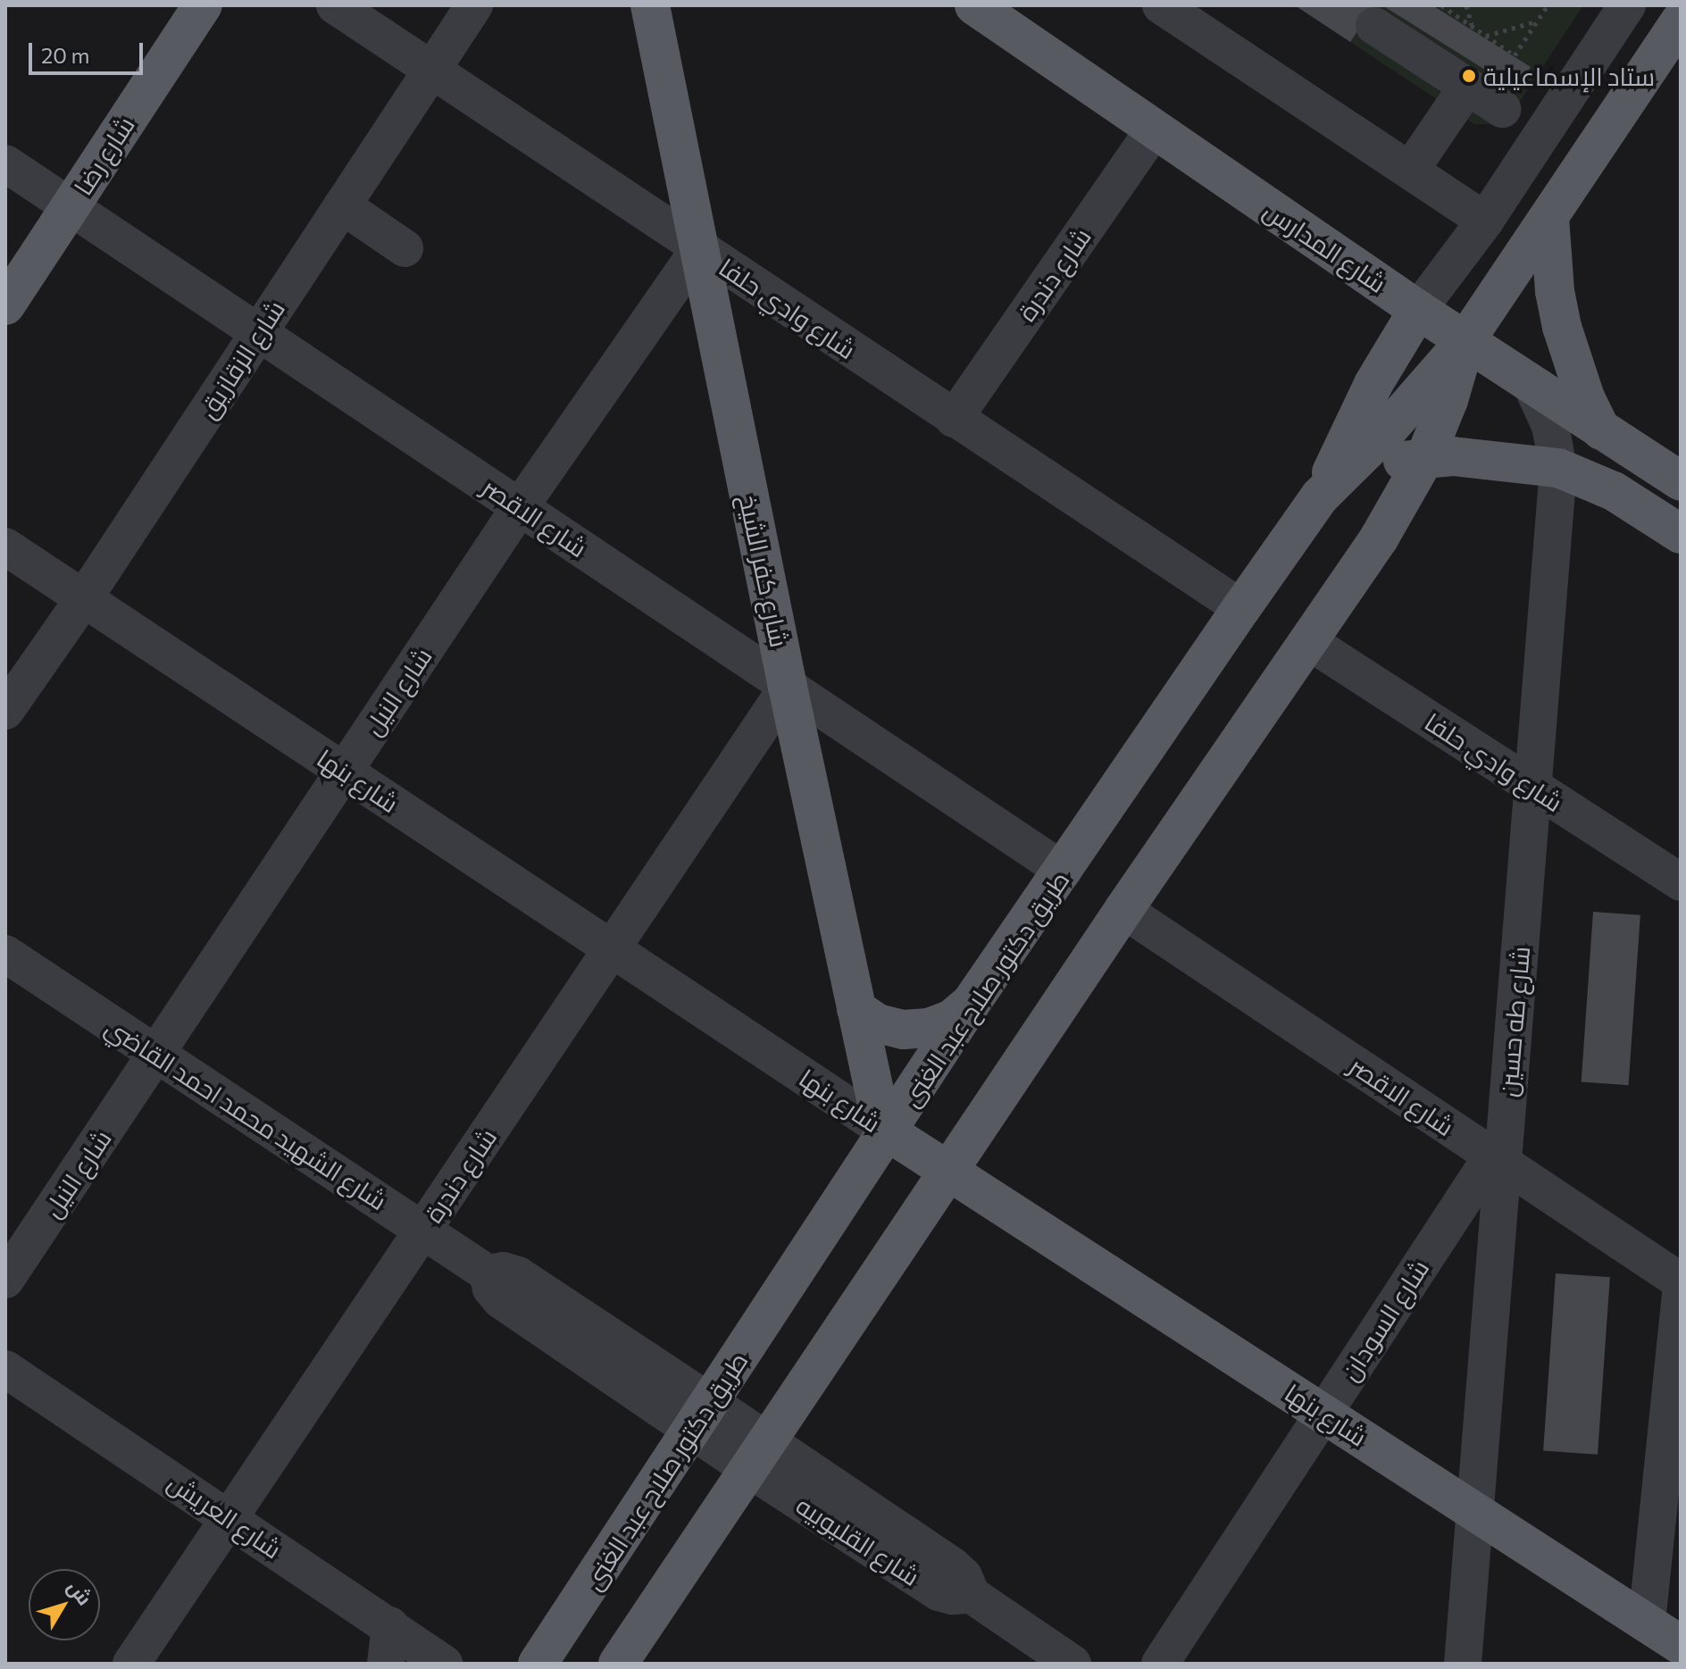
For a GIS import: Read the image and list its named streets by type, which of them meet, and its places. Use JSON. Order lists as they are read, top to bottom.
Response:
{
  "streets": {
    "main road": [
      "شارع رضا",
      "شارع المدارس",
      "شارع كفر الشيخ",
      "شارع بنها",
      "طريق دكتور صلاح عبد الغنى"
    ],
    "street": [
      "شارع دندرة",
      "شارع وادي حلفا",
      "شارع الزقازيق",
      "شارع الاقصر",
      "شارع النيل",
      "شارع طه حسين",
      "شارع الشهيد محمد احمد القاضي",
      "شارع السودان",
      "شارع العريش",
      "شارع القليوبيه"
    ]
  },
  "crossings": [
    ["شارع رضا", "شارع الاقصر"],
    ["شارع المدارس", "شارع دندرة"],
    ["شارع المدارس", "طريق دكتور صلاح عبد الغنى"],
    ["شارع المدارس", "شارع طه حسين"],
    ["شارع دندرة", "شارع وادي حلفا"],
    ["شارع دندرة", "شارع الاقصر"],
    ["شارع دندرة", "شارع كفر الشيخ"],
    ["شارع دندرة", "شارع بنها"],
    ["شارع دندرة", "شارع الشهيد محمد احمد القاضي"],
    ["شارع دندرة", "شارع العريش"],
    ["شارع وادي حلفا", "شارع الزقازيق"],
    ["شارع وادي حلفا", "شارع كفر الشيخ"],
    ["شارع وادي حلفا", "شارع النيل"],
    ["شارع وادي حلفا", "طريق دكتور صلاح عبد الغنى"],
    ["شارع وادي حلفا", "شارع طه حسين"],
    ["شارع الزقازيق", "شارع الاقصر"],
    ["شارع الزقازيق", "شارع بنها"],
    ["شارع الاقصر", "شارع كفر الشيخ"],
    ["شارع الاقصر", "شارع النيل"],
    ["شارع الاقصر", "طريق دكتور صلاح عبد الغنى"],
    ["شارع الاقصر", "شارع طه حسين"],
    ["شارع الاقصر", "شارع السودان"],
    ["شارع كفر الشيخ", "شارع النيل"],
    ["شارع كفر الشيخ", "شارع بنها"],
    ["شارع كفر الشيخ", "طريق دكتور صلاح عبد الغنى"],
    ["شارع النيل", "شارع بنها"],
    ["شارع النيل", "شارع الشهيد محمد احمد القاضي"],
    ["شارع بنها", "طريق دكتور صلاح عبد الغنى"],
    ["شارع بنها", "شارع طه حسين"],
    ["شارع بنها", "شارع السودان"],
    ["طريق دكتور صلاح عبد الغنى", "شارع الشهيد محمد احمد القاضي"],
    ["طريق دكتور صلاح عبد الغنى", "شارع القليوبيه"],
    ["شارع طه حسين", "شارع السودان"],
    ["شارع الشهيد محمد احمد القاضي", "شارع القليوبيه"]
  ],
  "places": ["ستاد الإسماعيلية"],
  "scale_bar": "20 m",
  "north": "top right"
}
